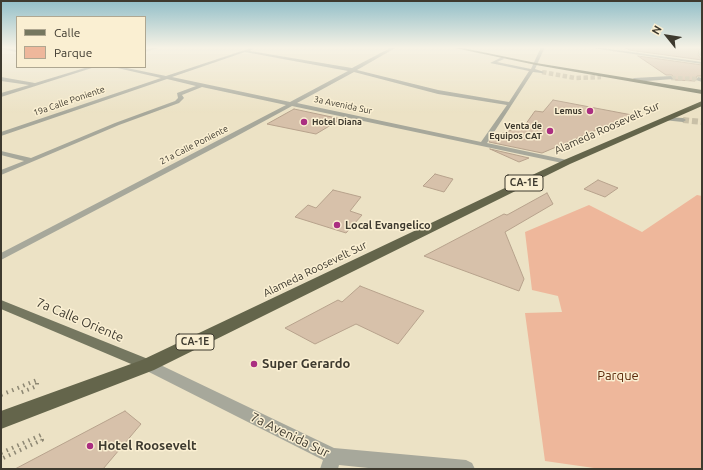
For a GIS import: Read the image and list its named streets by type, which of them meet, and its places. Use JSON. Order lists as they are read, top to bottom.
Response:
{
  "streets": {
    "highway": ["Alameda Roosevelt Sur", "CA-1E"],
    "main road": ["7a Calle Oriente"],
    "street": [
      "19a Calle Poniente",
      "3a Avenida Sur",
      "21a Calle Poniente",
      "7a Avenida Sur"
    ]
  },
  "crossings": [
    ["19a Calle Poniente", "3a Avenida Sur"],
    ["3a Avenida Sur", "Alameda Roosevelt Sur"],
    ["3a Avenida Sur", "21a Calle Poniente"],
    ["Alameda Roosevelt Sur", "7a Calle Oriente"],
    ["Alameda Roosevelt Sur", "7a Avenida Sur"],
    ["7a Calle Oriente", "7a Avenida Sur"]
  ],
  "parks": ["Parque"],
  "places": [
    "Lemus",
    "Hotel Diana",
    "Venta de Equipos CAT",
    "Local Evangelico",
    "Super Gerardo",
    "Hotel Roosevelt"
  ],
  "legend": ["Calle", "Parque"],
  "north": "top left"
}
